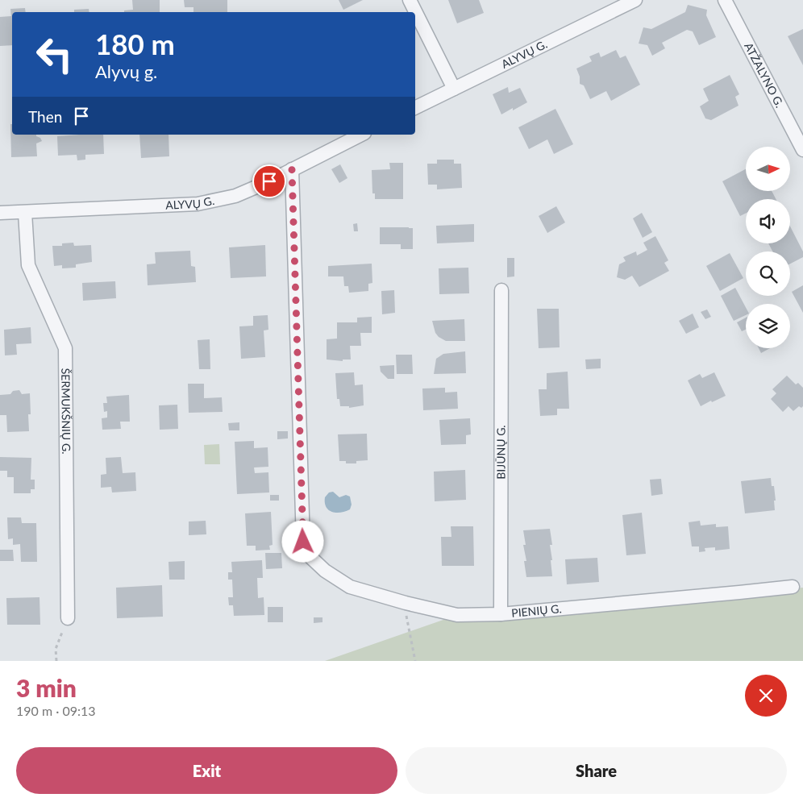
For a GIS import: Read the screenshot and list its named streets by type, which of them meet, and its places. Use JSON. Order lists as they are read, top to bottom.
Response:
{
  "streets": {
    "street": [
      "ALYVŲ G.",
      "ATŽALYNO G.",
      "ŠERMUKŠNIŲ G.",
      "BIJŪNŲ G.",
      "PIENIŲ G."
    ]
  },
  "crossings": [
    ["ALYVŲ G.", "ŠERMUKŠNIŲ G."],
    ["ALYVŲ G.", "PIENIŲ G."],
    ["BIJŪNŲ G.", "PIENIŲ G."]
  ],
  "north": "right",
  "page": {
    "turn": ["180 m", "Alyvų g."],
    "then": "Then",
    "heading": ["3 min", "190 m · 09:13"],
    "buttons": ["Exit", "Share"]
  }
}
